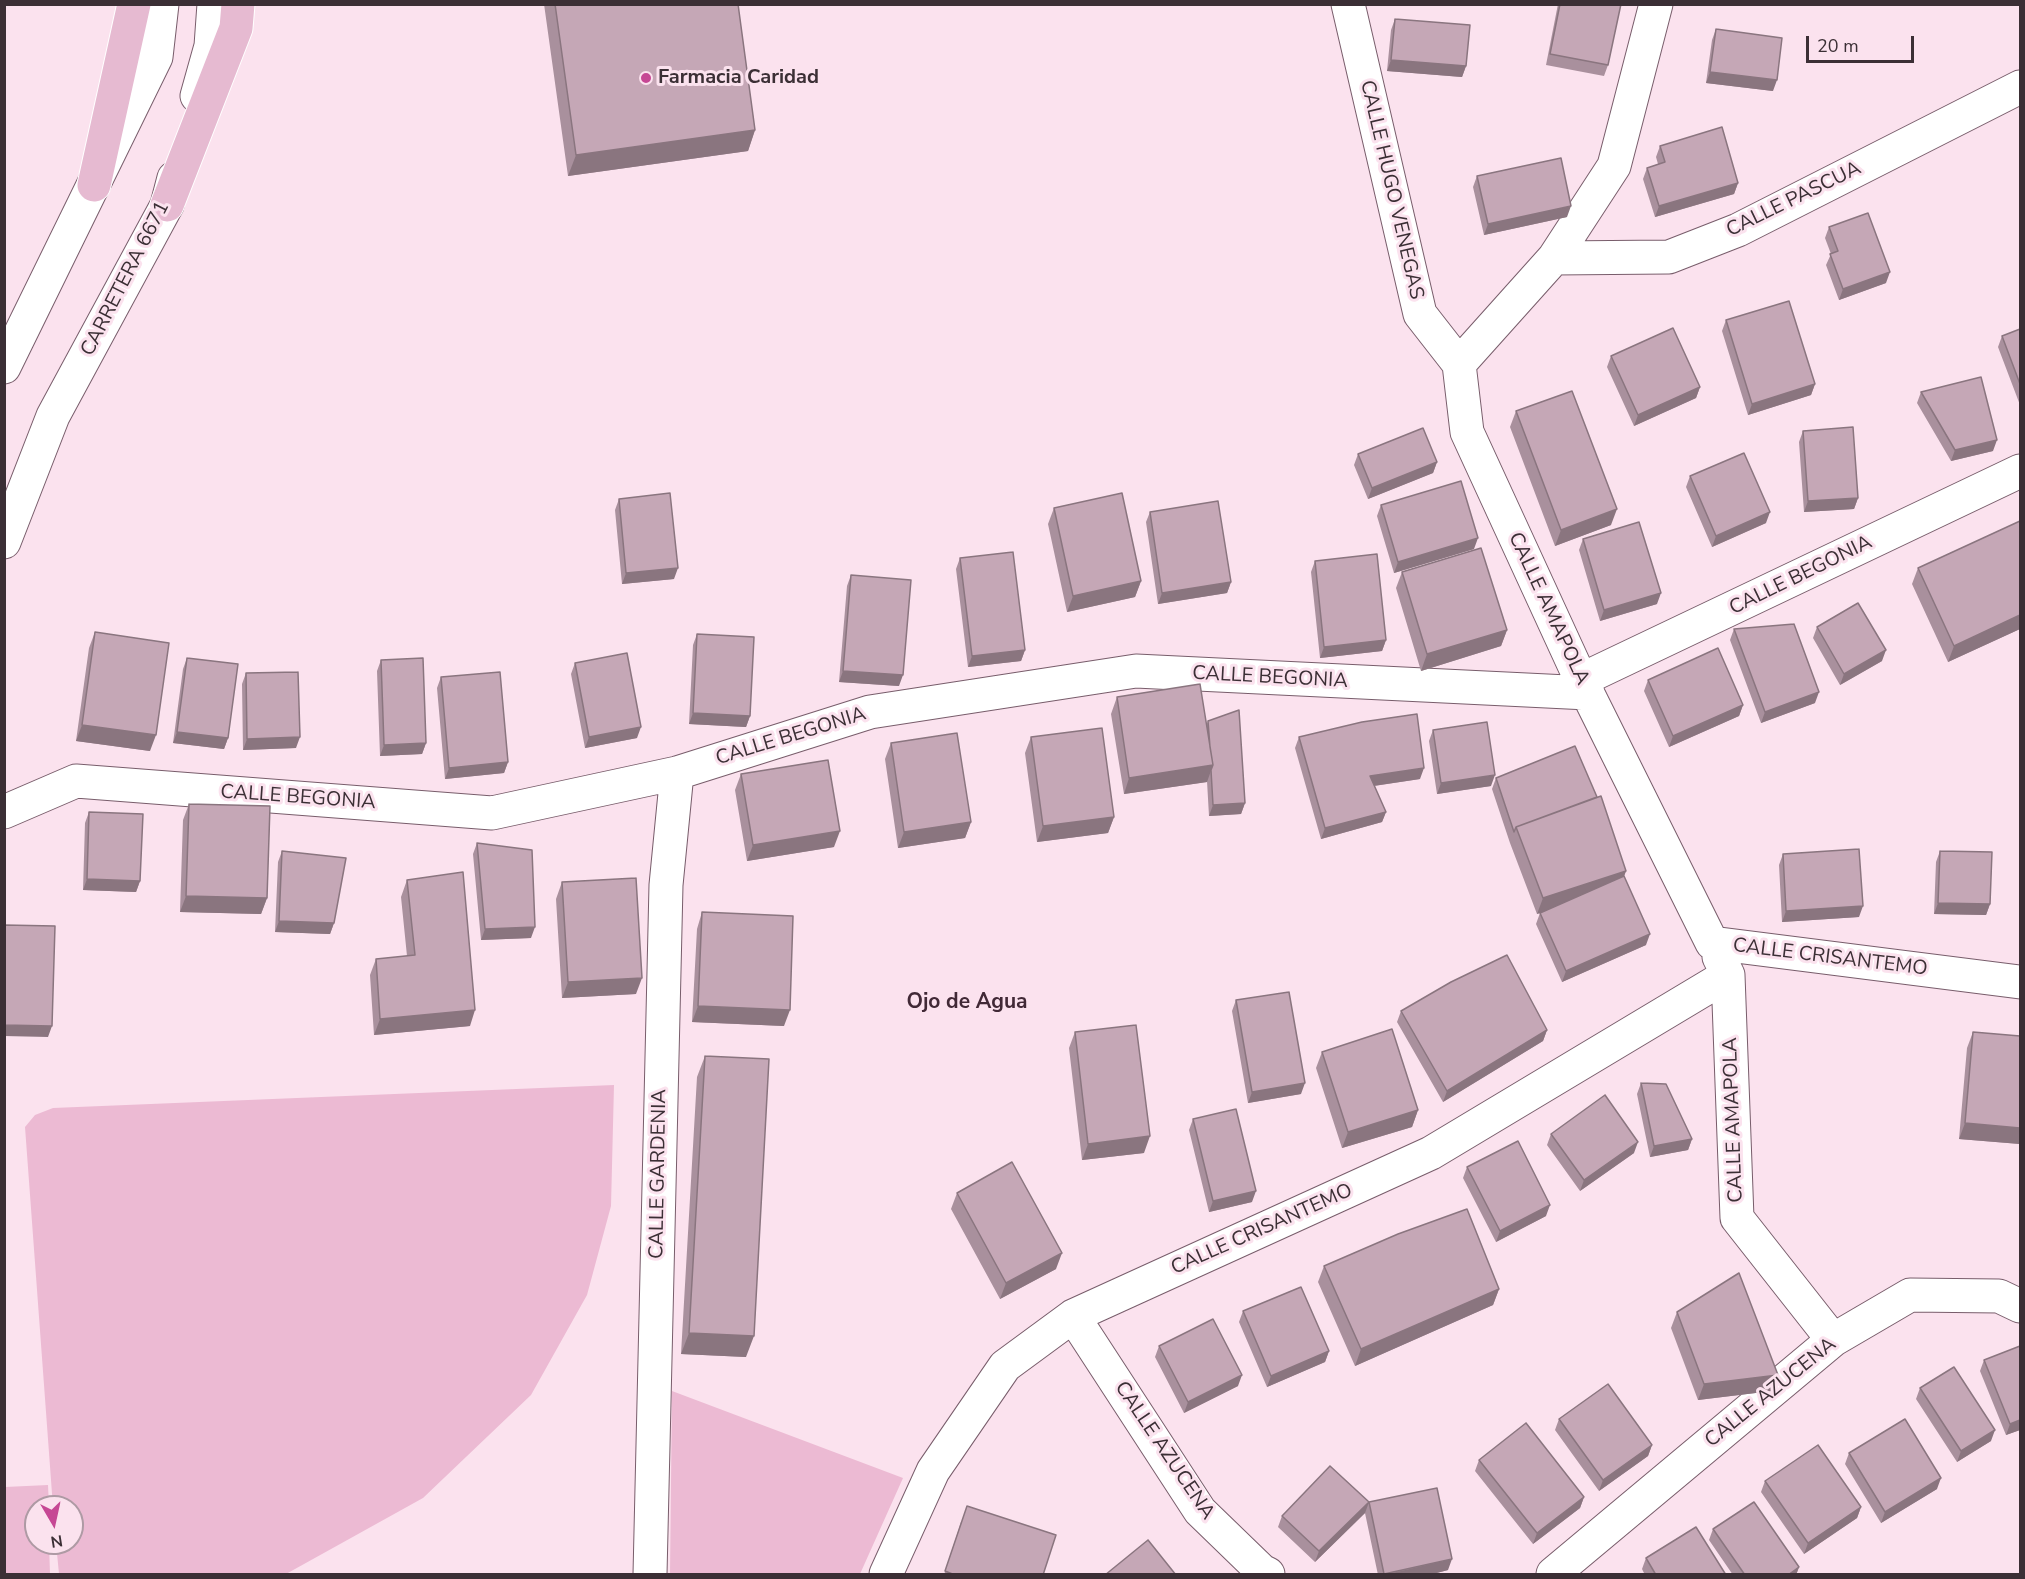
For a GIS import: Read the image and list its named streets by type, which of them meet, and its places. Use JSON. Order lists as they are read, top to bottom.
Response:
{
  "streets": {
    "street": [
      "CALLE HUGO VENEGAS",
      "CALLE PASCUA",
      "CARRETERA 6671",
      "CALLE BEGONIA",
      "CALLE AMAPOLA",
      "CALLE CRISANTEMO",
      "CALLE GARDENIA",
      "CALLE AZUCENA"
    ]
  },
  "crossings": [
    ["CALLE HUGO VENEGAS", "CALLE AMAPOLA"],
    ["CALLE BEGONIA", "CALLE AMAPOLA"],
    ["CALLE BEGONIA", "CALLE GARDENIA"],
    ["CALLE AMAPOLA", "CALLE CRISANTEMO"],
    ["CALLE AMAPOLA", "CALLE AZUCENA"],
    ["CALLE CRISANTEMO", "CALLE AZUCENA"]
  ],
  "districts": ["Ojo de Agua"],
  "places": ["Farmacia Caridad"],
  "scale_bar": "20 m",
  "north": "bottom"
}
